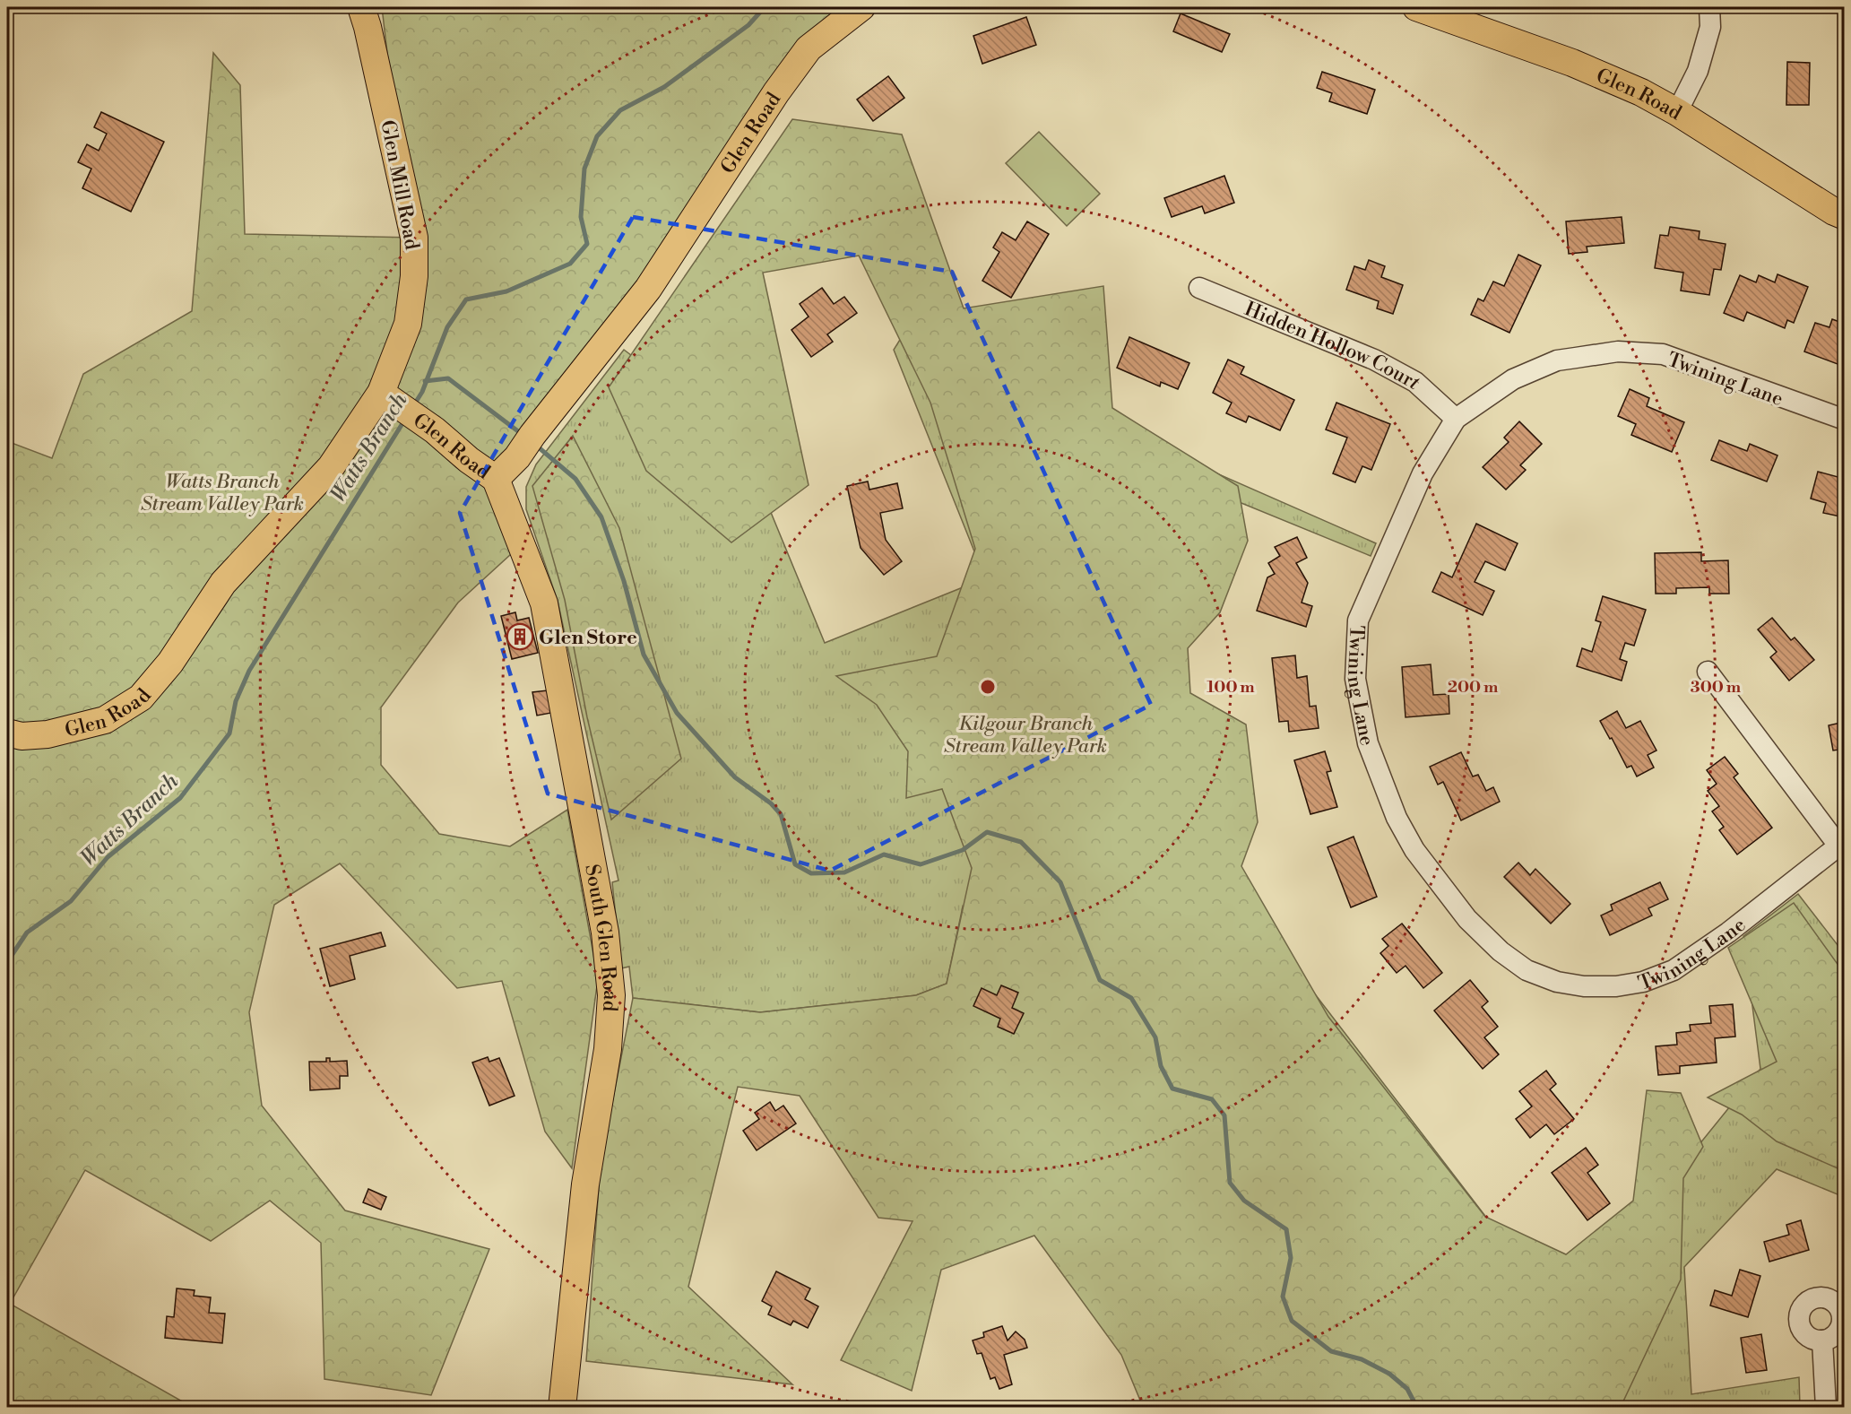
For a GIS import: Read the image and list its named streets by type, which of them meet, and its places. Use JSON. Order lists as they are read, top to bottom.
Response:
{
  "streets": {
    "main road": ["Glen Road", "Glen Mill Road", "South Glen Road"],
    "street": ["Hidden Hollow Court", "Twining Lane"]
  },
  "crossings": [
    ["Glen Road", "Glen Mill Road"],
    ["Glen Road", "South Glen Road"],
    ["Hidden Hollow Court", "Twining Lane"]
  ],
  "water": ["Watts Branch"],
  "parks": ["Watts Branch Stream Valley Park", "Kilgour Branch Stream Valley Park"],
  "places": {
    "building": ["Glen Store"]
  },
  "rings": ["100 m", "200 m", "300 m"]
}
